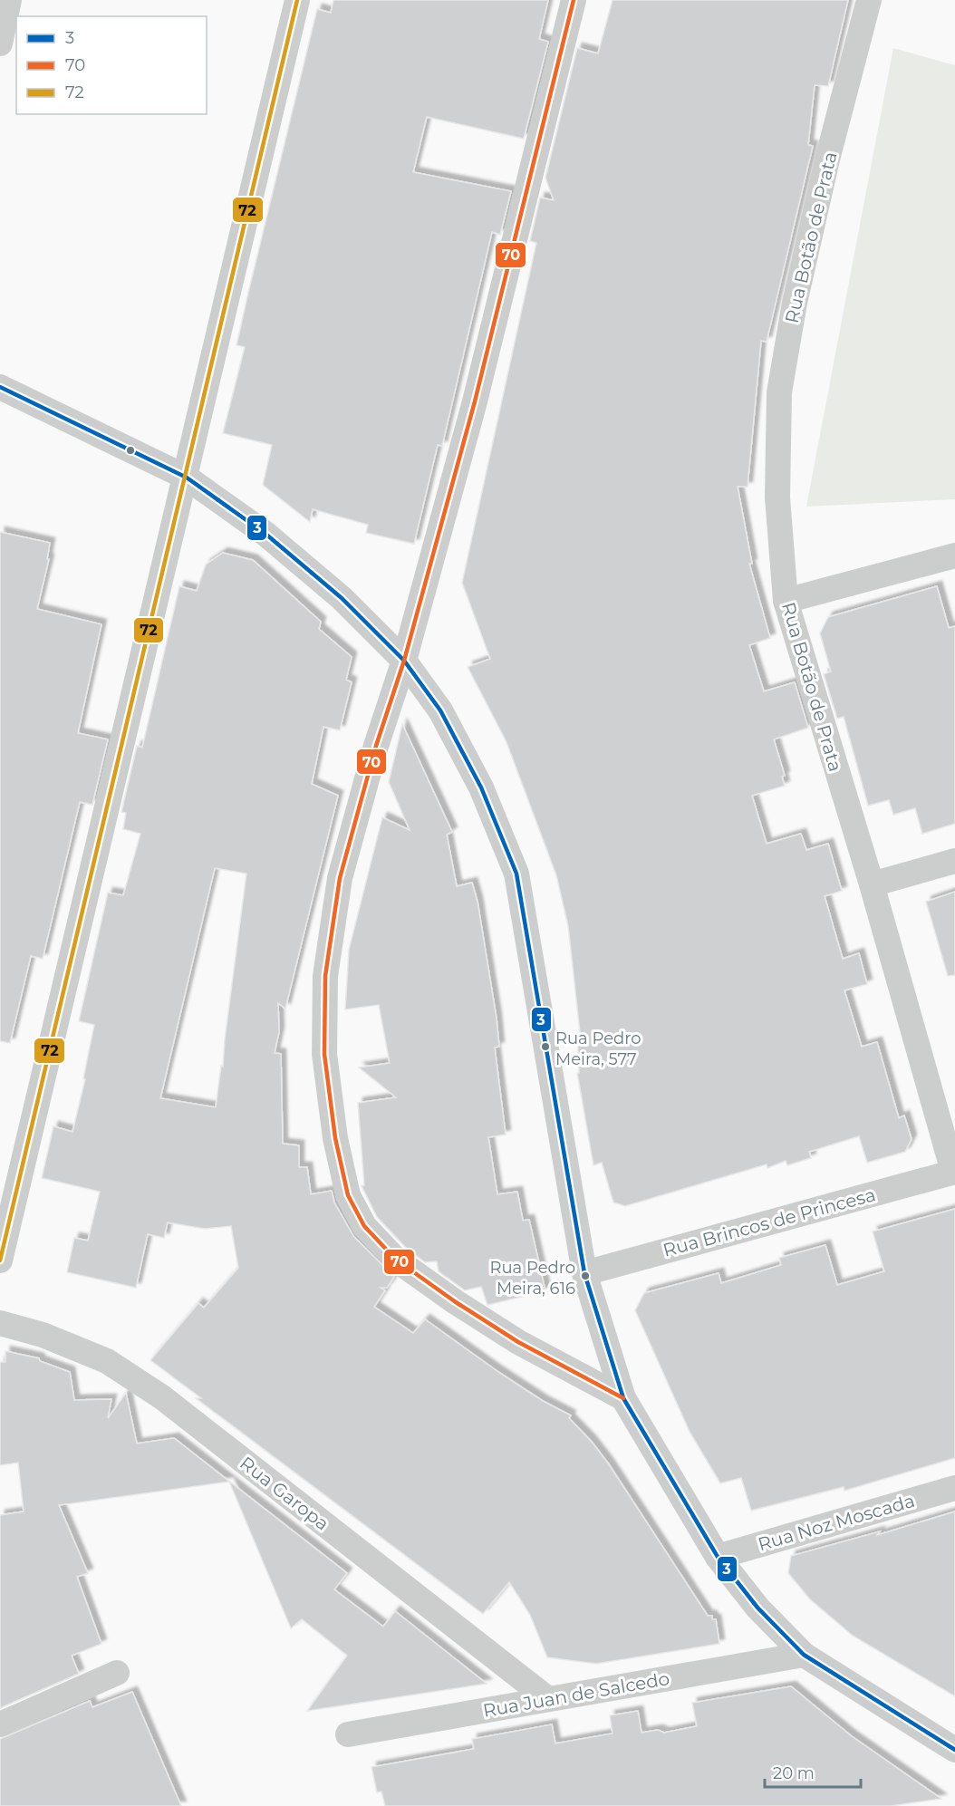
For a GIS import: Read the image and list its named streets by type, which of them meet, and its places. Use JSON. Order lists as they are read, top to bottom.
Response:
{
  "streets": {
    "street": [
      "Rua Botão de Prata",
      "Rua Brincos de Princesa",
      "Rua Garopa",
      "Rua Noz Moscada",
      "Rua Juan de Salcedo"
    ]
  },
  "crossings": [
    ["Rua Botão de Prata", "Rua Brincos de Princesa"],
    ["Rua Garopa", "Rua Juan de Salcedo"]
  ],
  "places": ["Rua Pedro Meira, 577", "Rua Pedro Meira, 616"],
  "lines": ["transit line 70", "transit line 72", "transit line 3"],
  "legend": ["3", "70", "72"],
  "scale_bar": "20 m"
}
